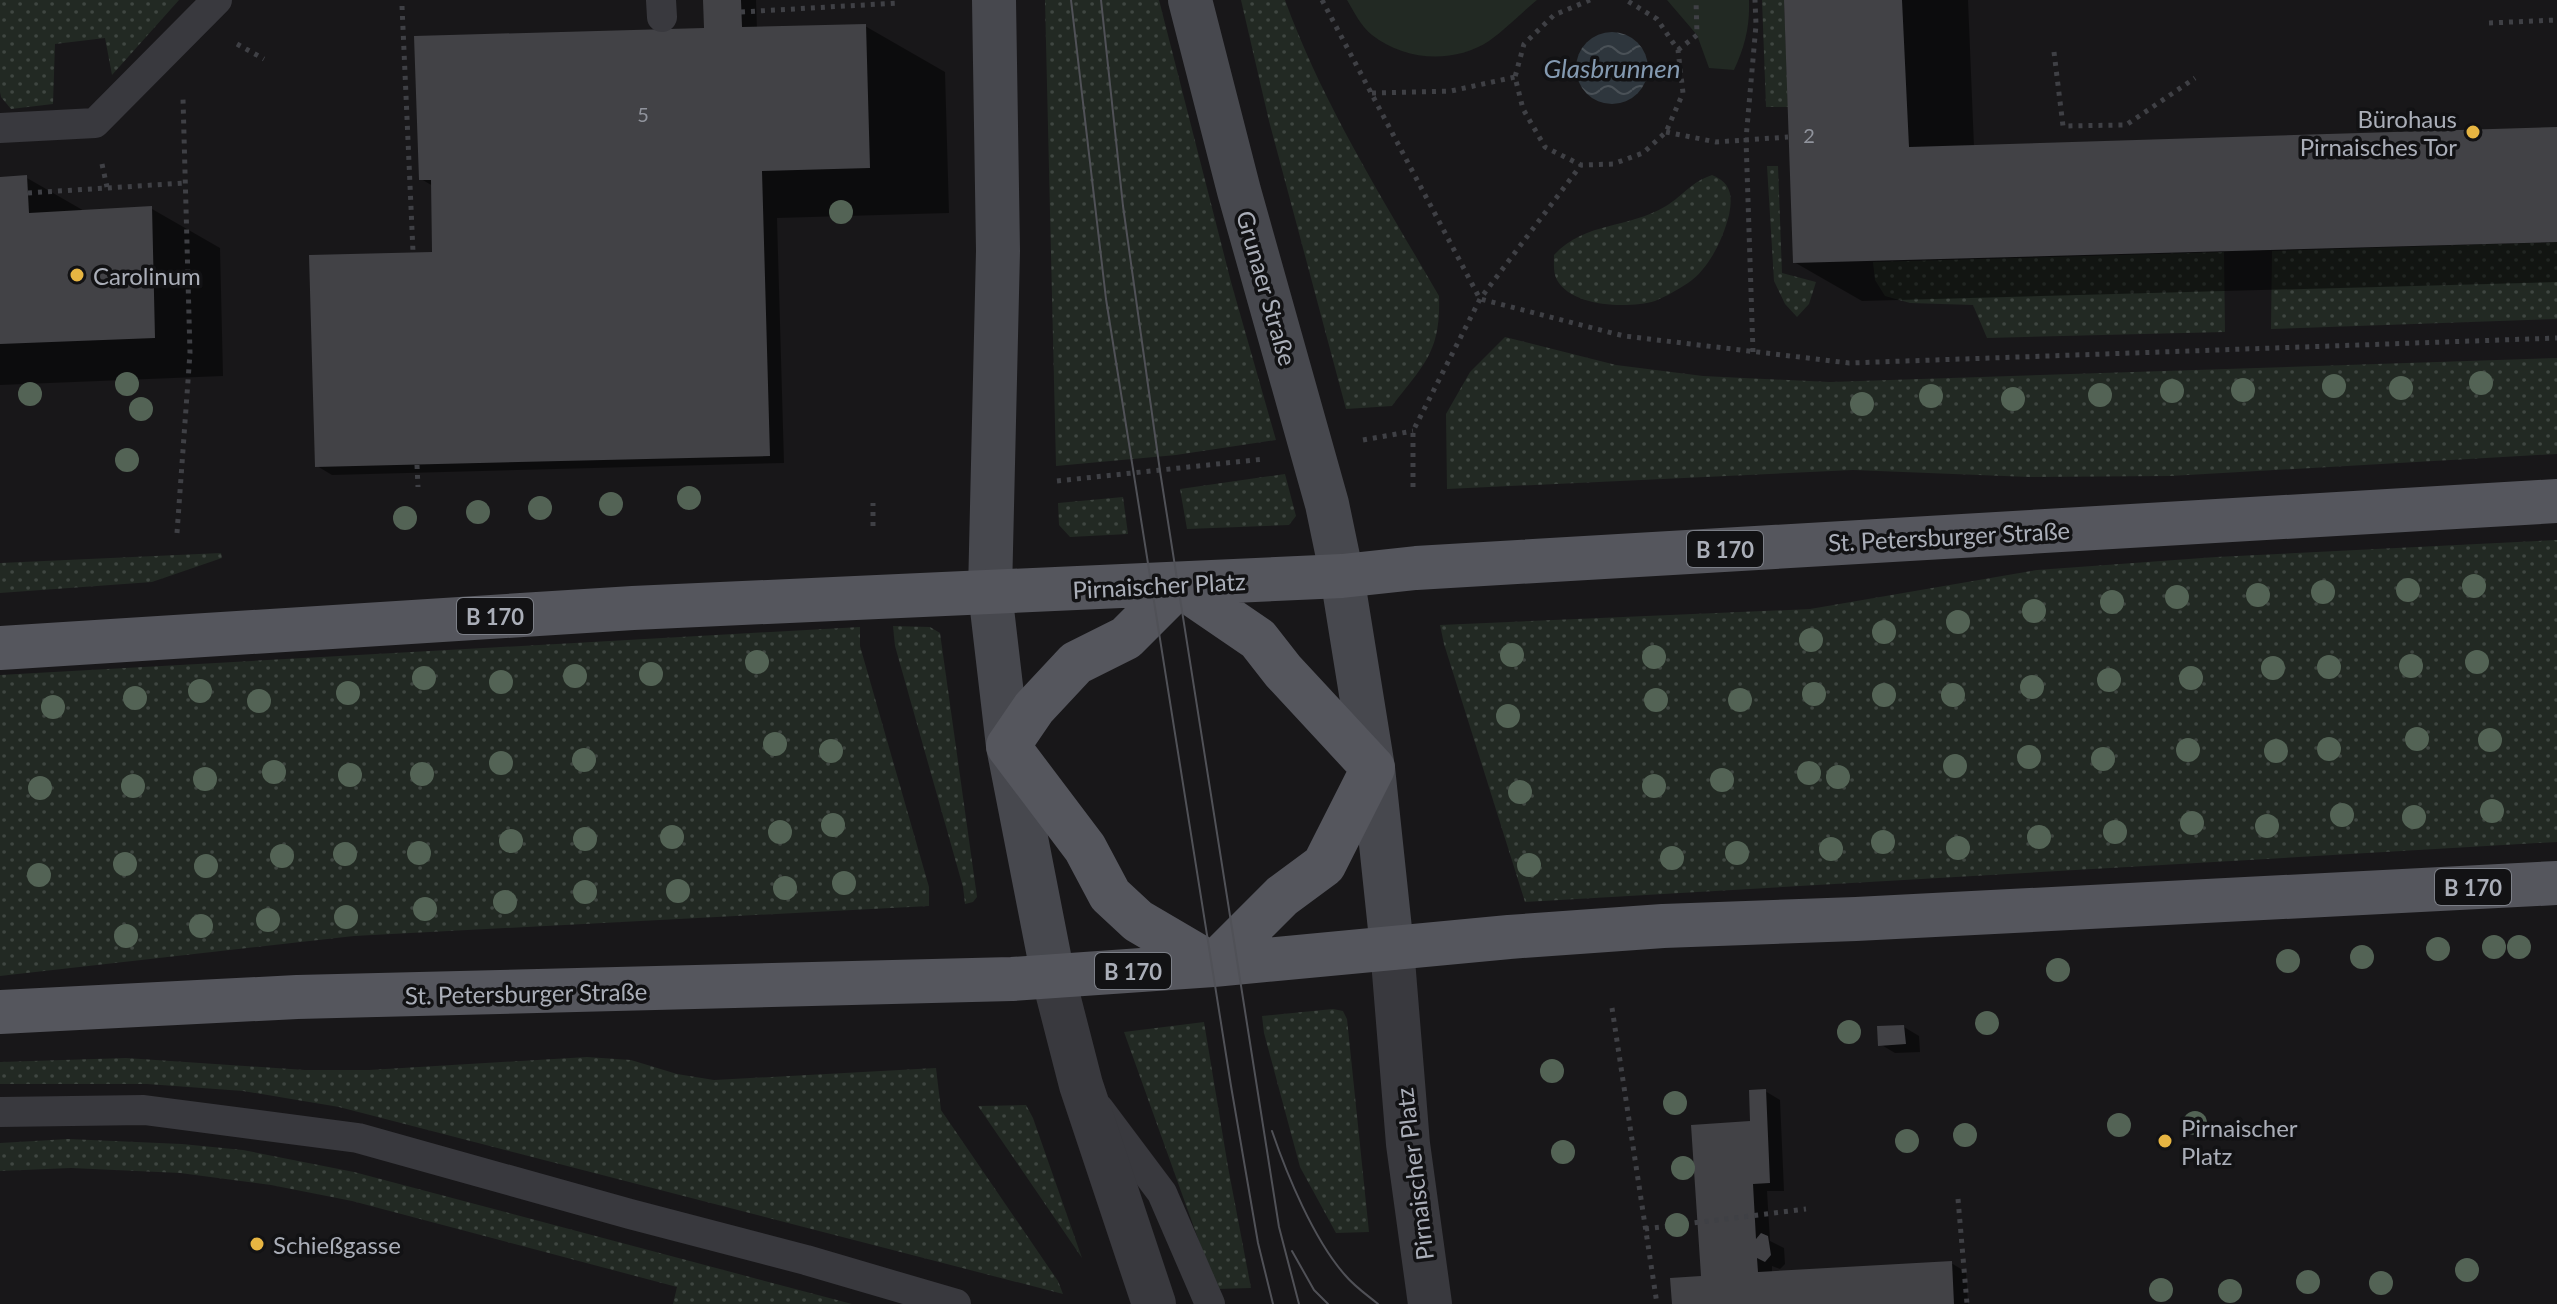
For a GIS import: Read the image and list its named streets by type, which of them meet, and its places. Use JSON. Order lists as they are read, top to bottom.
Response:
{
  "streets": {
    "main road": [
      "Grunaer Straße",
      "St. Petersburger Straße",
      "B 170",
      "Pirnaischer Platz"
    ]
  },
  "crossings": [
    ["Grunaer Straße", "St. Petersburger Straße"],
    ["Grunaer Straße", "Pirnaischer Platz"],
    ["St. Petersburger Straße", "B 170"],
    ["St. Petersburger Straße", "Pirnaischer Platz"],
    ["B 170", "Pirnaischer Platz"]
  ],
  "water": ["Glasbrunnen"],
  "places": [
    "Bürohaus Pirnaisches Tor",
    "Carolinum",
    "Pirnaischer Platz",
    "Schießgasse"
  ],
  "house_numbers": ["5", "2"]
}
